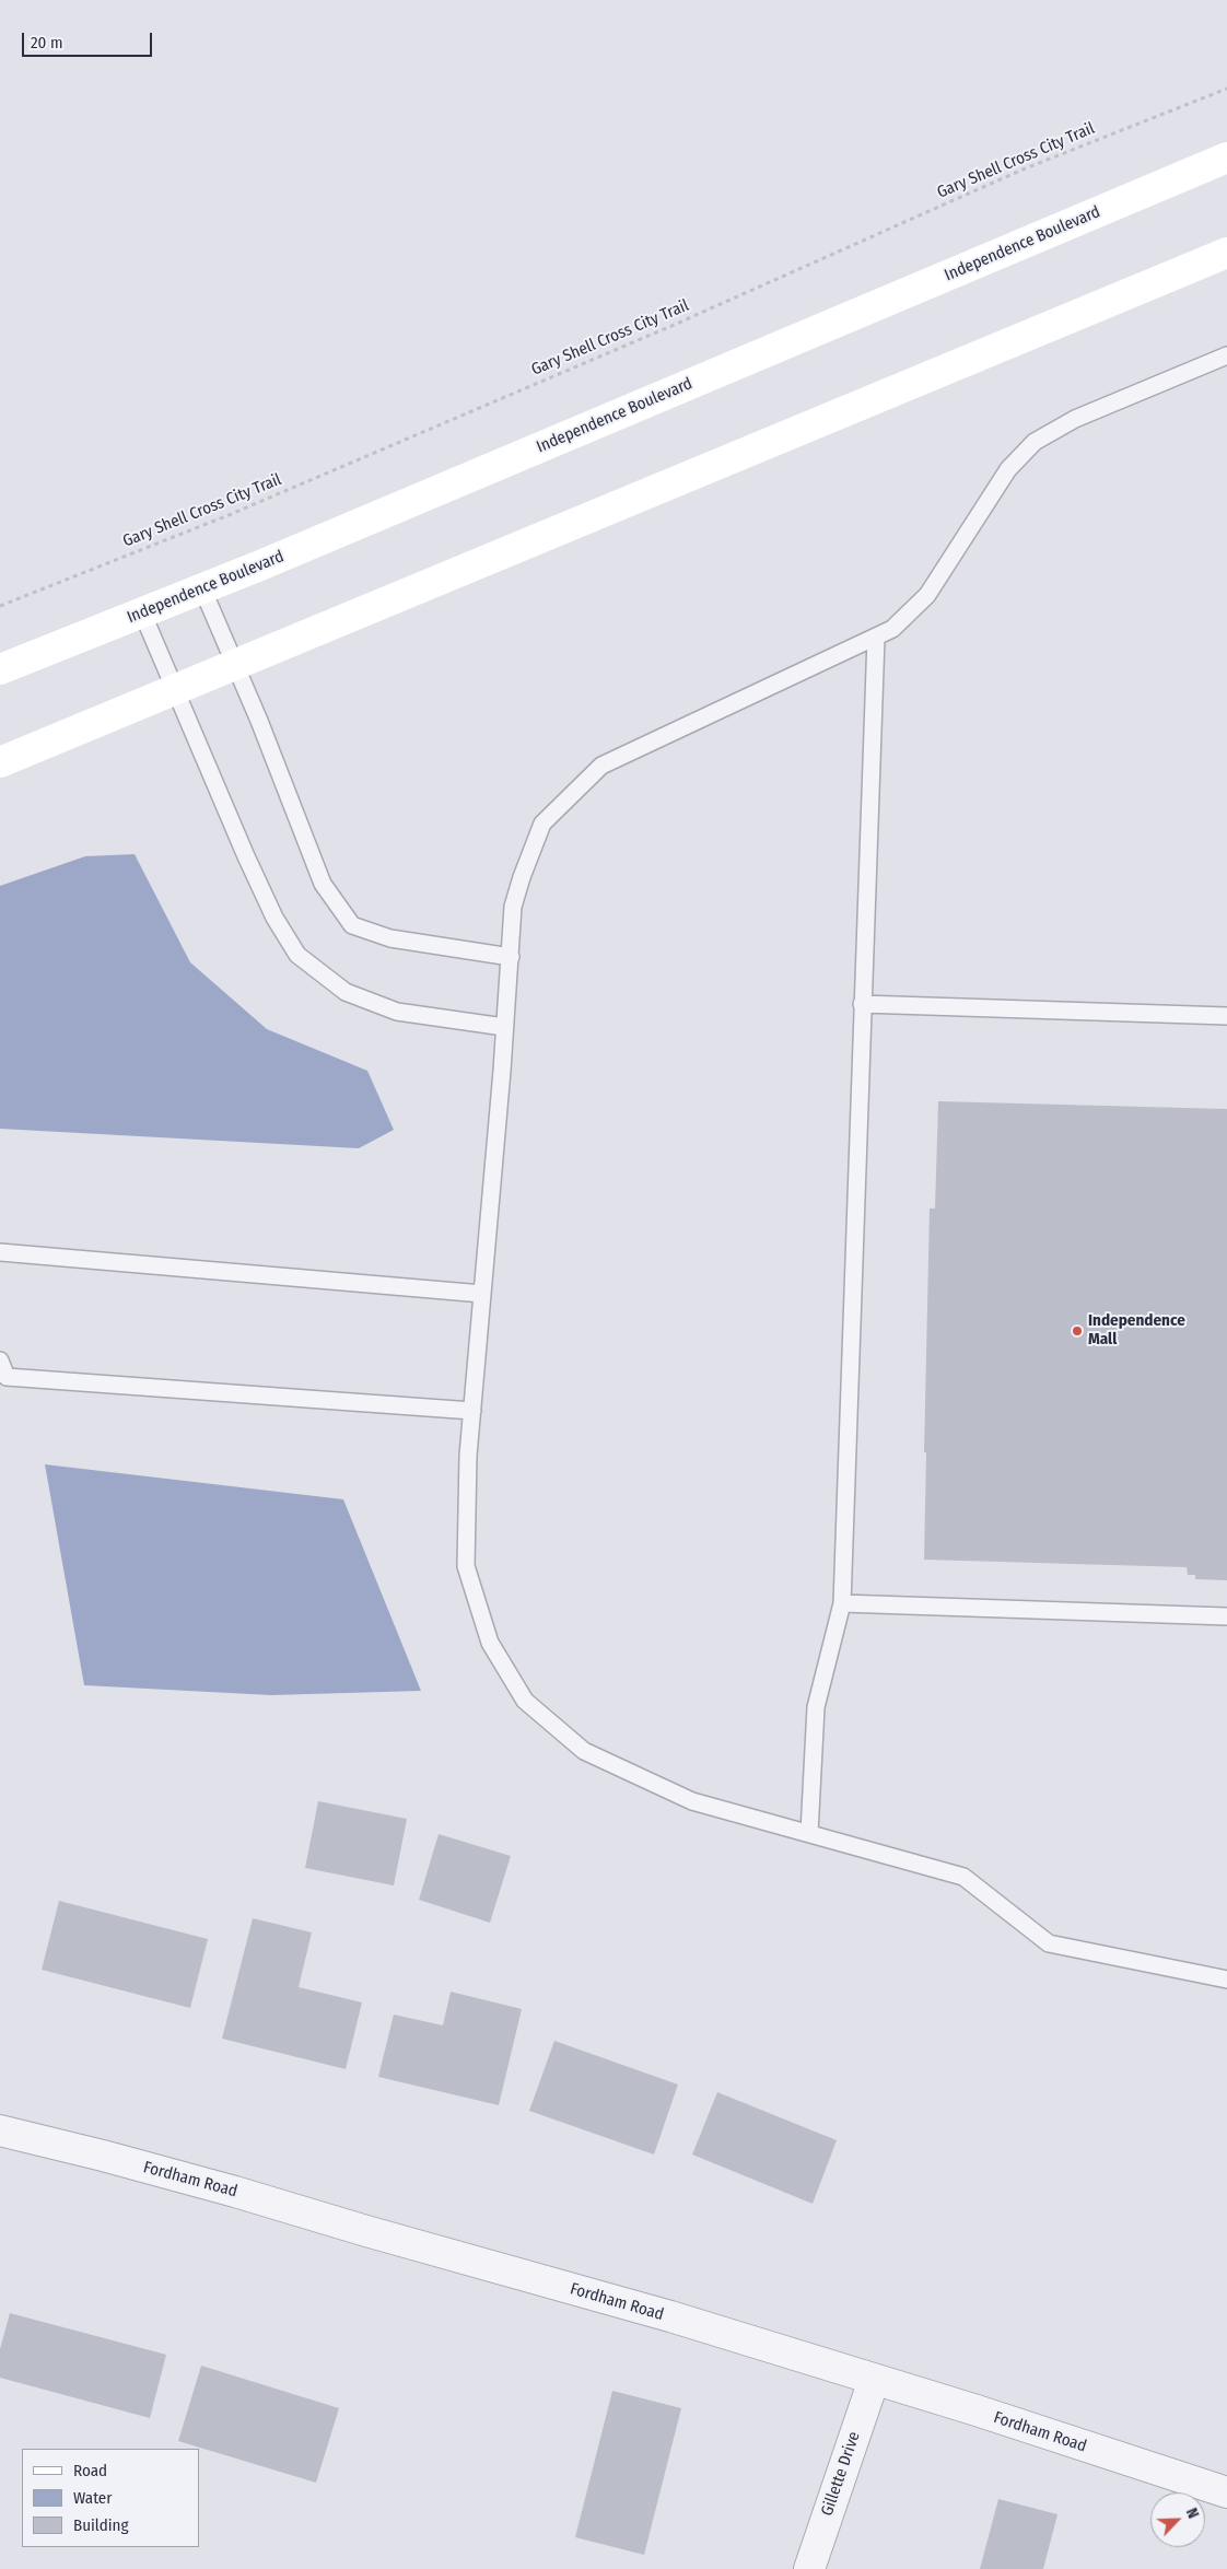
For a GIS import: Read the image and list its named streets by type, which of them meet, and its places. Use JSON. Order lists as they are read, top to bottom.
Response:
{
  "streets": {
    "main road": ["Independence Boulevard"],
    "street": ["Fordham Road", "Gillette Drive"],
    "path": ["Gary Shell Cross City Trail"]
  },
  "crossings": [
    ["Fordham Road", "Gillette Drive"]
  ],
  "places": ["Independence Mall"],
  "legend": ["Road", "Water", "Building"],
  "scale_bar": "20 m",
  "north": "top right"
}
